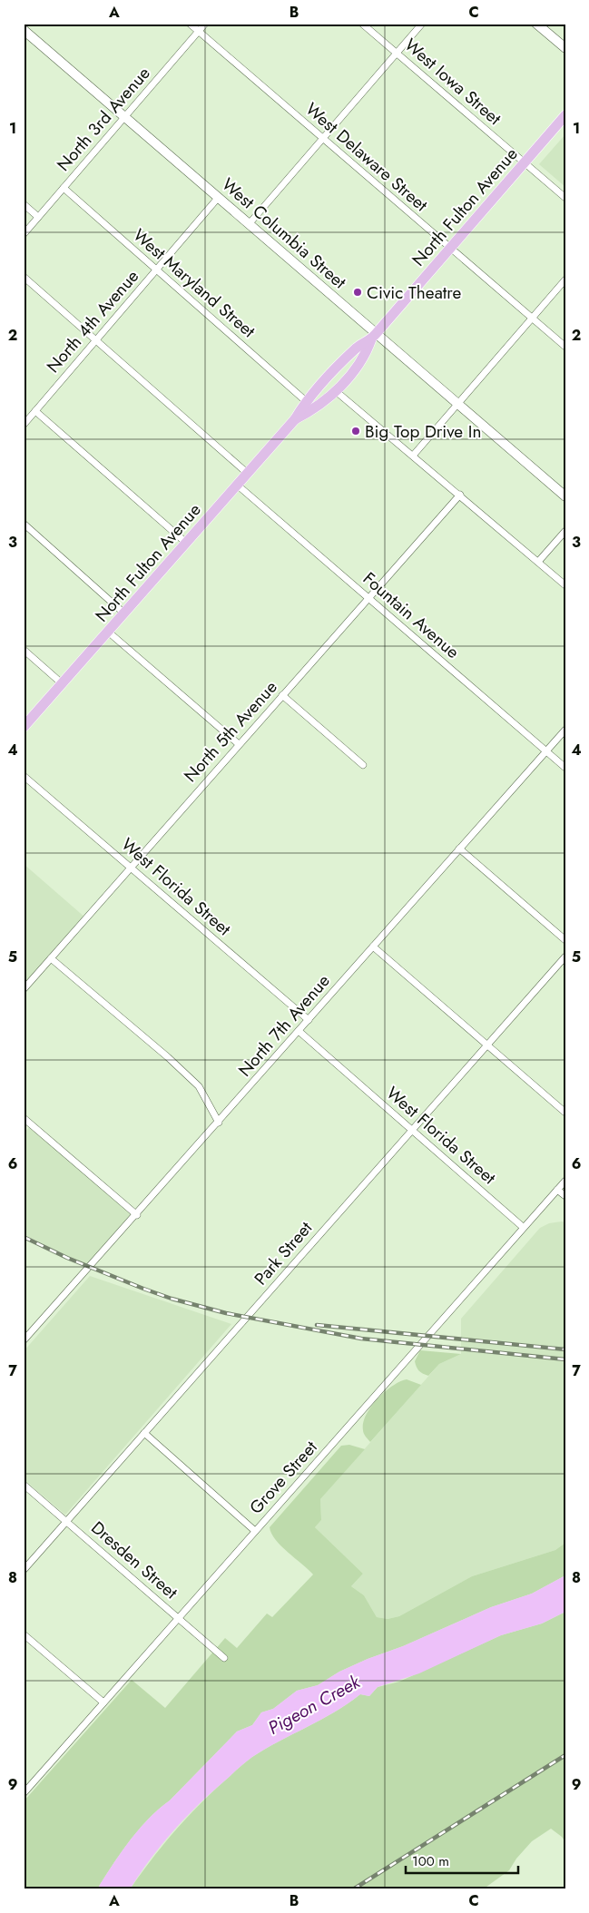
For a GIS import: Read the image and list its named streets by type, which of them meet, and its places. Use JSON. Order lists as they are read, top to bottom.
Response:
{
  "streets": {
    "main road": ["North Fulton Avenue", "West Columbia Street"],
    "street": [
      "West Iowa Street",
      "North 3rd Avenue",
      "West Delaware Street",
      "West Maryland Street",
      "North 4th Avenue",
      "Fountain Avenue",
      "North 5th Avenue",
      "West Florida Street",
      "North 7th Avenue",
      "Park Street",
      "Grove Street",
      "Dresden Street"
    ]
  },
  "crossings": [
    ["West Iowa Street", "North Fulton Avenue"],
    ["North 3rd Avenue", "West Delaware Street"],
    ["North 3rd Avenue", "West Columbia Street"],
    ["North 3rd Avenue", "West Maryland Street"],
    ["West Delaware Street", "North Fulton Avenue"],
    ["North Fulton Avenue", "West Columbia Street"],
    ["North Fulton Avenue", "West Maryland Street"],
    ["North Fulton Avenue", "Fountain Avenue"],
    ["West Columbia Street", "North 4th Avenue"],
    ["West Maryland Street", "North 4th Avenue"],
    ["Fountain Avenue", "North 5th Avenue"],
    ["Fountain Avenue", "North 7th Avenue"],
    ["North 5th Avenue", "West Florida Street"],
    ["West Florida Street", "North 7th Avenue"],
    ["West Florida Street", "Park Street"],
    ["West Florida Street", "Grove Street"],
    ["Park Street", "Dresden Street"],
    ["Grove Street", "Dresden Street"]
  ],
  "water": ["Pigeon Creek"],
  "places": ["Civic Theatre", "Big Top Drive In"],
  "scale_bar": "100 m",
  "grid": {
    "columns": ["A", "B", "C"],
    "rows": [
      "1",
      "2",
      "3",
      "4",
      "5",
      "6",
      "7",
      "8",
      "9"
    ]
  }
}
